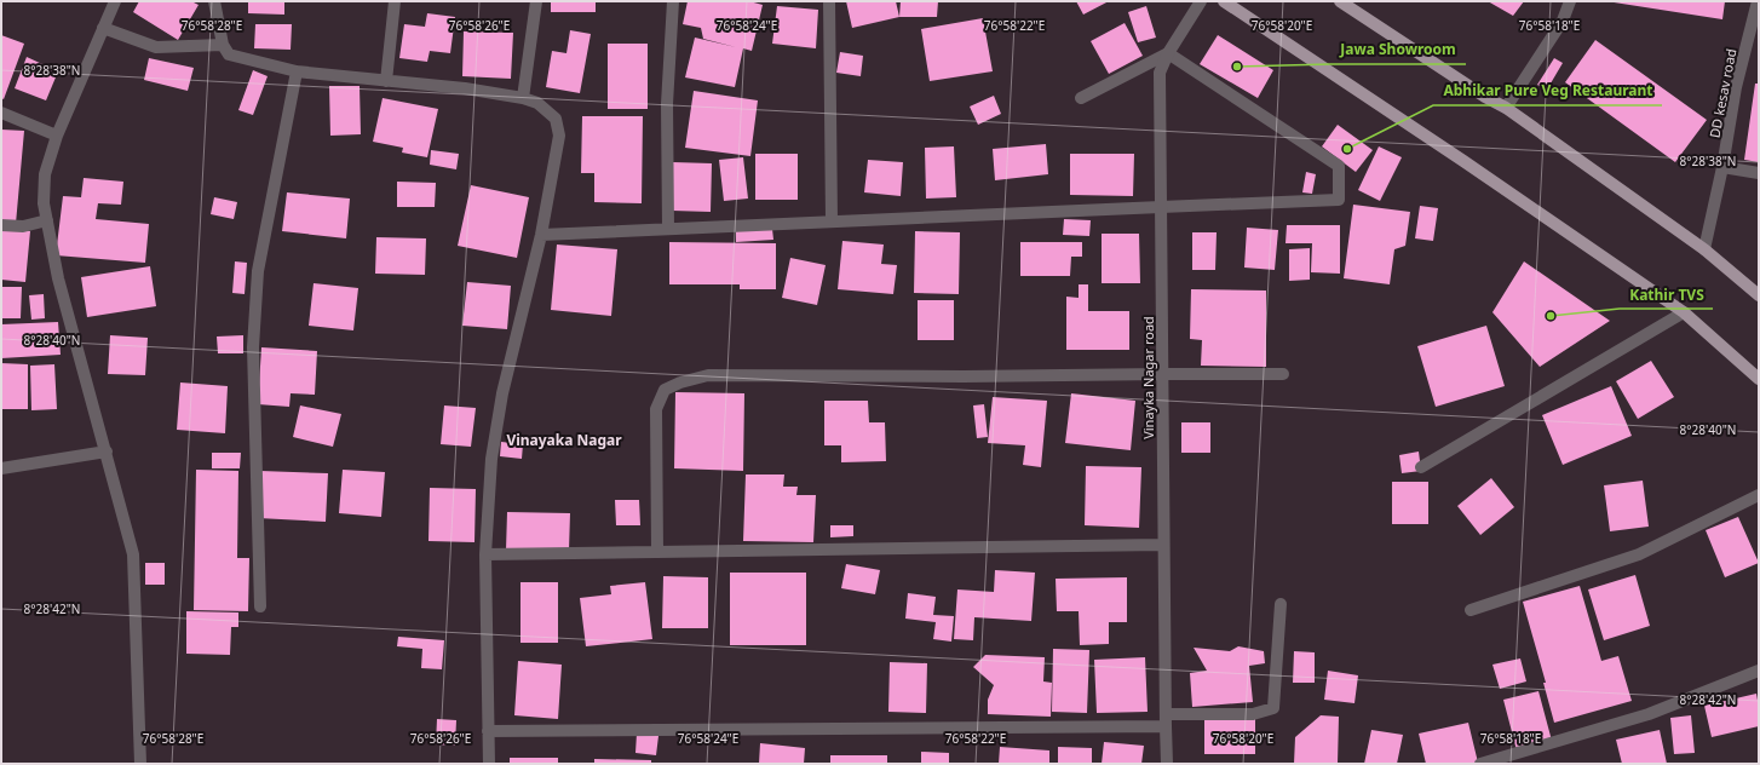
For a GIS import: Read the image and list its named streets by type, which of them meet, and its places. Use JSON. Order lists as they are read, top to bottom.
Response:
{
  "streets": {
    "street": ["DD kesav road", "Vinayka Nagar road"]
  },
  "districts": ["Vinayaka Nagar"],
  "places": ["Jawa Showroom", "Abhikar Pure Veg Restaurant", "Kathir TVS"],
  "coordinates": [
    "76°58'28\"E",
    "76°58'26\"E",
    "76°58'24\"E",
    "76°58'22\"E",
    "76°58'20\"E",
    "76°58'18\"E",
    "8°28'38\"N",
    "8°28'40\"N",
    "8°28'42\"N"
  ]
}
